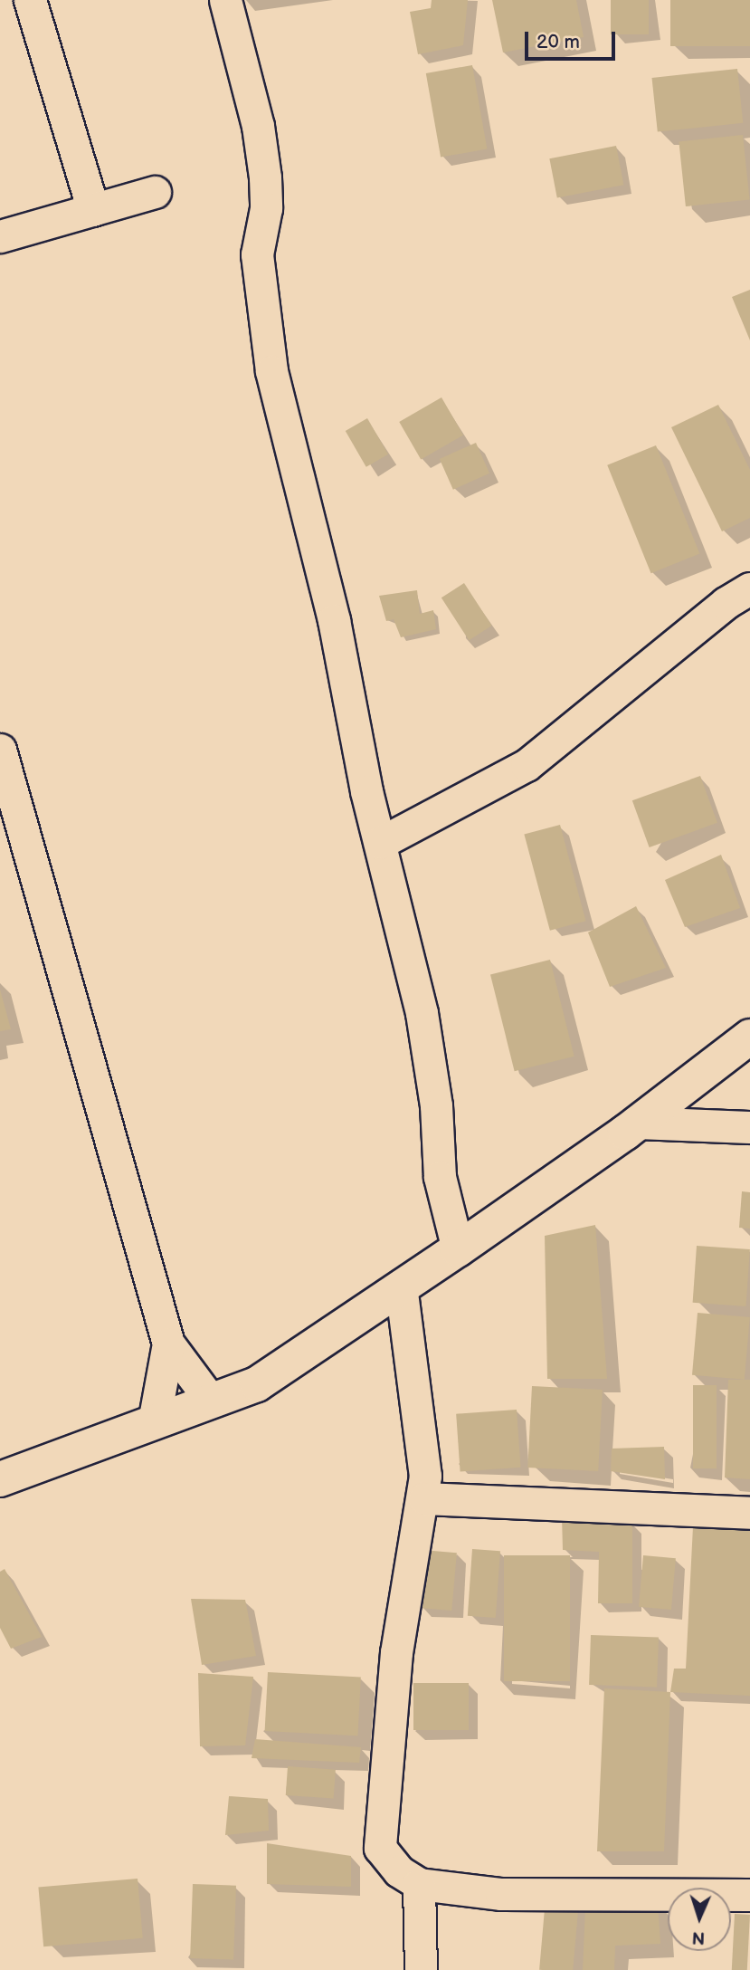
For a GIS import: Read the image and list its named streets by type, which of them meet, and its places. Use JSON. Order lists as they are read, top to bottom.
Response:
{
  "scale_bar": "20 m",
  "north": "bottom"
}
